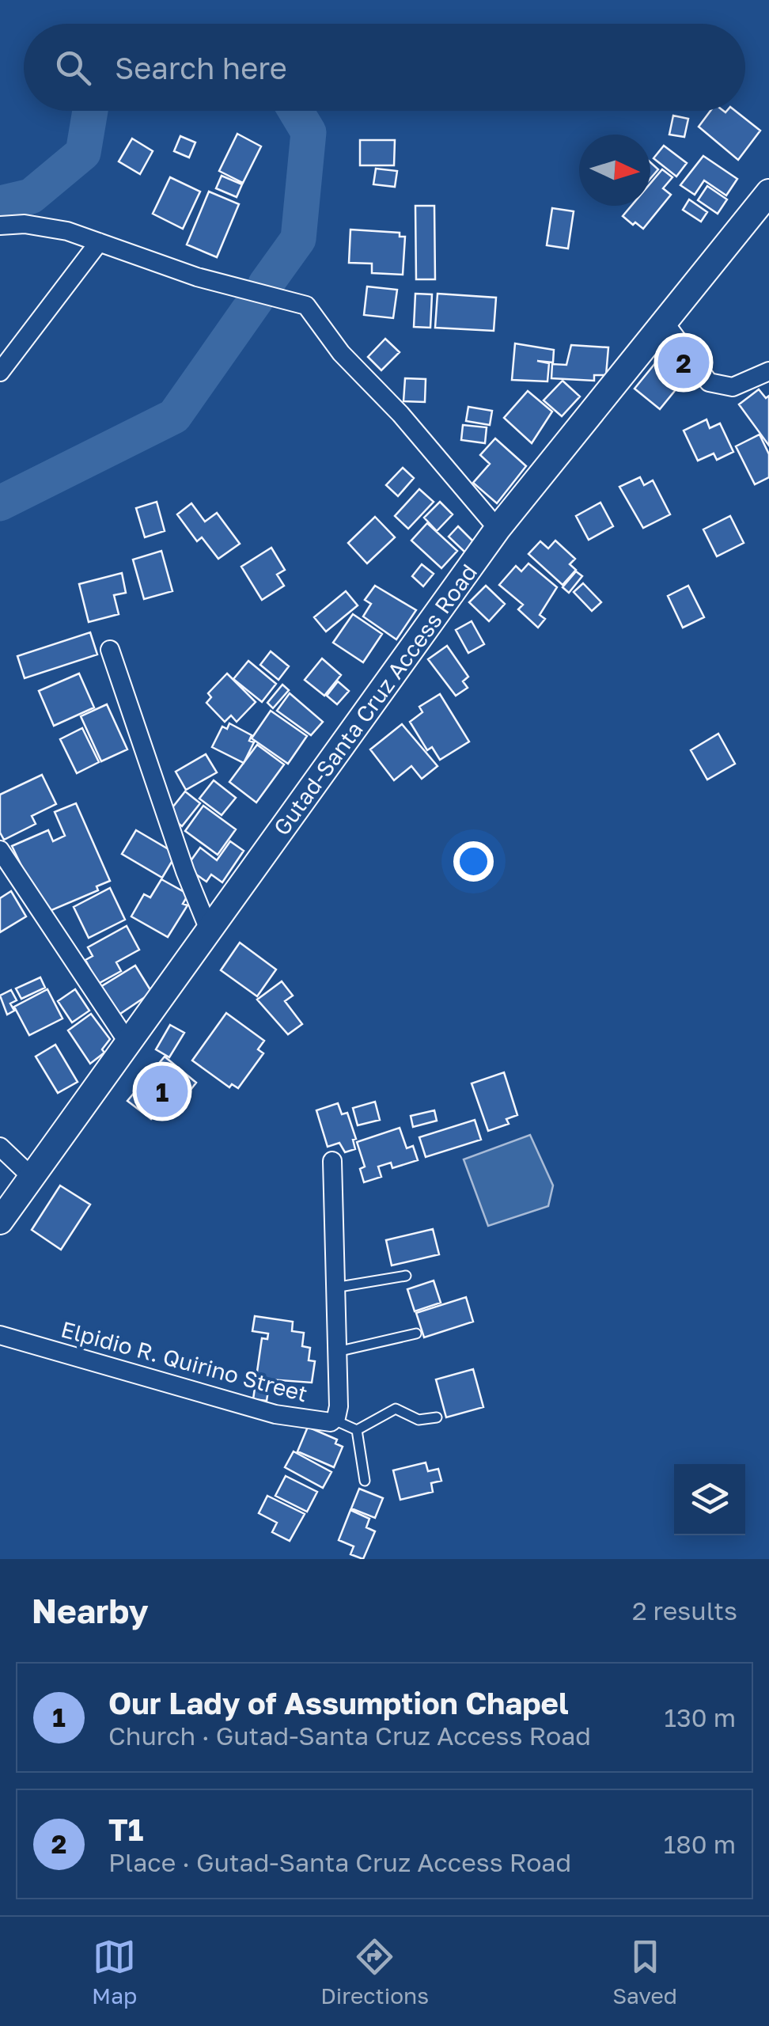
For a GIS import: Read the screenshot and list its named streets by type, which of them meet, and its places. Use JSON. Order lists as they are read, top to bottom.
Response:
{
  "streets": {
    "main road": ["Gutad-Santa Cruz Access Road"],
    "street": ["Elpidio R. Quirino Street"]
  },
  "north": "right",
  "page": {
    "search": "Search here",
    "pins": ["2", "1"],
    "heading": ["Nearby", "2 results"],
    "list": [
      {
        "mark": "1",
        "name": "Our Lady of Assumption Chapel",
        "note": "Church · Gutad-Santa Cruz Access Road",
        "value": "130 m"
      },
      {
        "mark": "2",
        "name": "T1",
        "note": "Place · Gutad-Santa Cruz Access Road",
        "value": "180 m"
      }
    ],
    "nav": ["Map", "Directions", "Saved"]
  }
}
